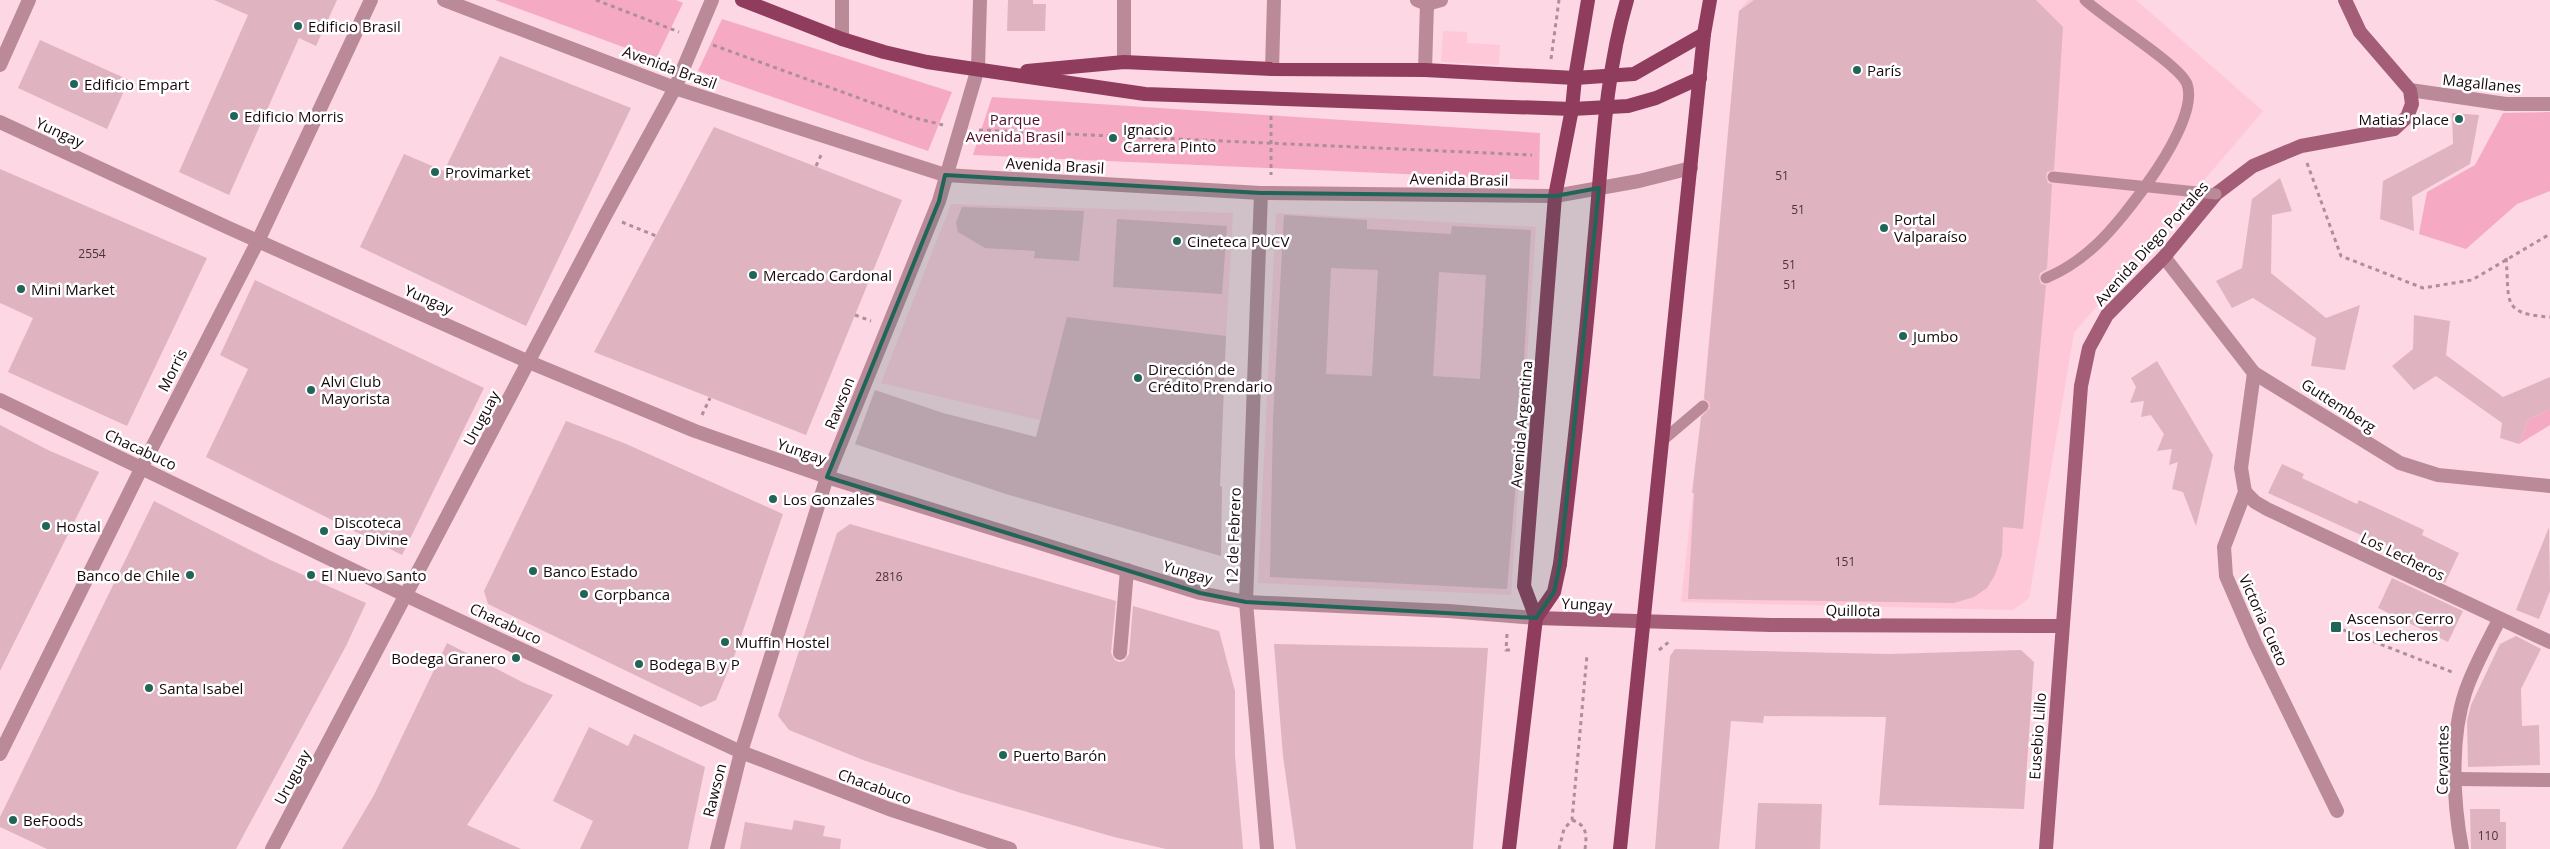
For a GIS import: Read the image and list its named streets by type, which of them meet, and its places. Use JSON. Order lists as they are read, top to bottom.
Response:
{
  "streets": {
    "main road": [
      "Yungay",
      "Avenida Diego Portales",
      "Avenida Argentina",
      "Quillota",
      "Eusebio Lillo"
    ],
    "street": [
      "Avenida Brasil",
      "Magallanes",
      "Morris",
      "Rawson",
      "Guttemberg",
      "Uruguay",
      "Chacabuco",
      "12 de Febrero",
      "Los Lecheros",
      "Victoria Cueto",
      "Cervantes"
    ]
  },
  "crossings": [
    ["Avenida Brasil", "Rawson"],
    ["Avenida Brasil", "Uruguay"],
    ["Avenida Brasil", "Avenida Argentina"],
    ["Avenida Brasil", "12 de Febrero"],
    ["Magallanes", "Avenida Diego Portales"],
    ["Yungay", "Morris"],
    ["Yungay", "Rawson"],
    ["Yungay", "Uruguay"],
    ["Yungay", "Avenida Argentina"],
    ["Yungay", "12 de Febrero"],
    ["Yungay", "Quillota"],
    ["Avenida Diego Portales", "Guttemberg"],
    ["Avenida Diego Portales", "Quillota"],
    ["Avenida Diego Portales", "Eusebio Lillo"],
    ["Morris", "Chacabuco"],
    ["Rawson", "Chacabuco"],
    ["Uruguay", "Chacabuco"],
    ["Los Lecheros", "Victoria Cueto"],
    ["Los Lecheros", "Cervantes"],
    ["Quillota", "Eusebio Lillo"]
  ],
  "parks": ["Parque Avenida Brasil"],
  "places": {
    "other": [
      "Edificio Brasil",
      "París",
      "Edificio Empart",
      "Edificio Morris",
      "Matias' place",
      "Ignacio Carrera Pinto",
      "Provimarket",
      "Portal Valparaíso",
      "Cineteca PUCV",
      "Mercado Cardonal",
      "Mini Market",
      "Jumbo",
      "Dirección de Crédito Prendario",
      "Alvi Club Mayorista",
      "Los Gonzales",
      "Hostal",
      "Discoteca Gay Divine",
      "Banco Estado",
      "Banco de Chile",
      "El Nuevo Santo",
      "Corpbanca",
      "Muffin Hostel",
      "Bodega Granero",
      "Bodega B y P",
      "Santa Isabel",
      "Puerto Barón",
      "BeFoods"
    ],
    "transit": ["Ascensor Cerro Los Lecheros"]
  },
  "house_numbers": [
    "51",
    "51",
    "2554",
    "51",
    "51",
    "151",
    "2816",
    "110"
  ]
}
